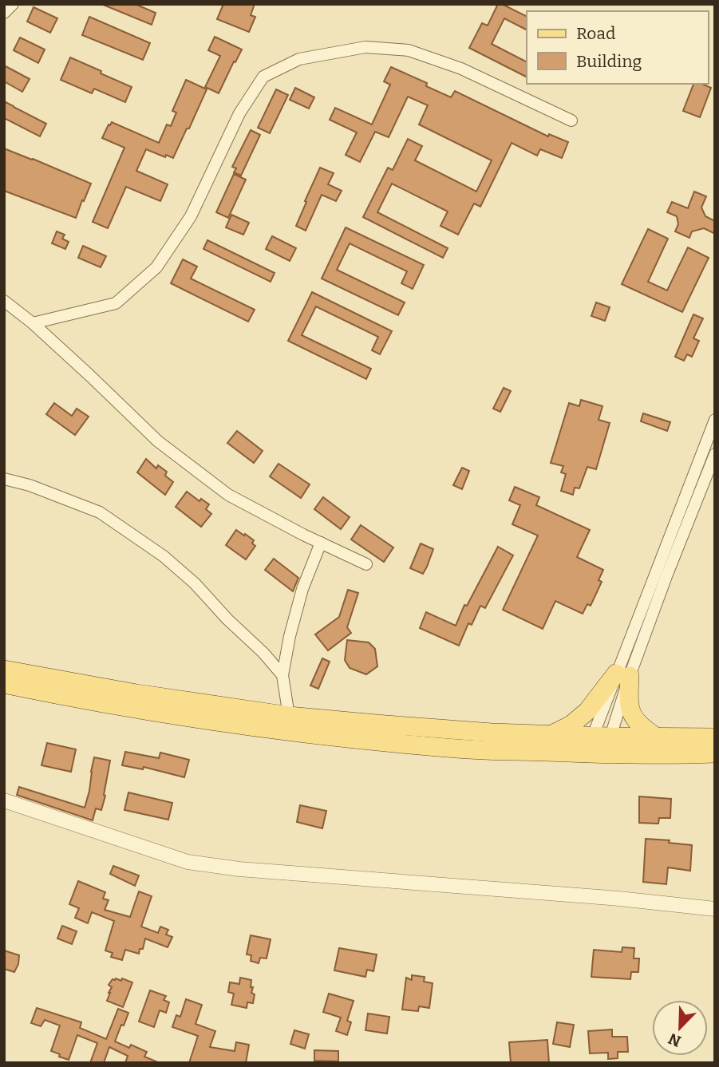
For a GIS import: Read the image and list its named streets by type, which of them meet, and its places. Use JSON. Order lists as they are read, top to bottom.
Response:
{
  "legend": ["Road", "Building"],
  "north": "bottom left"
}
